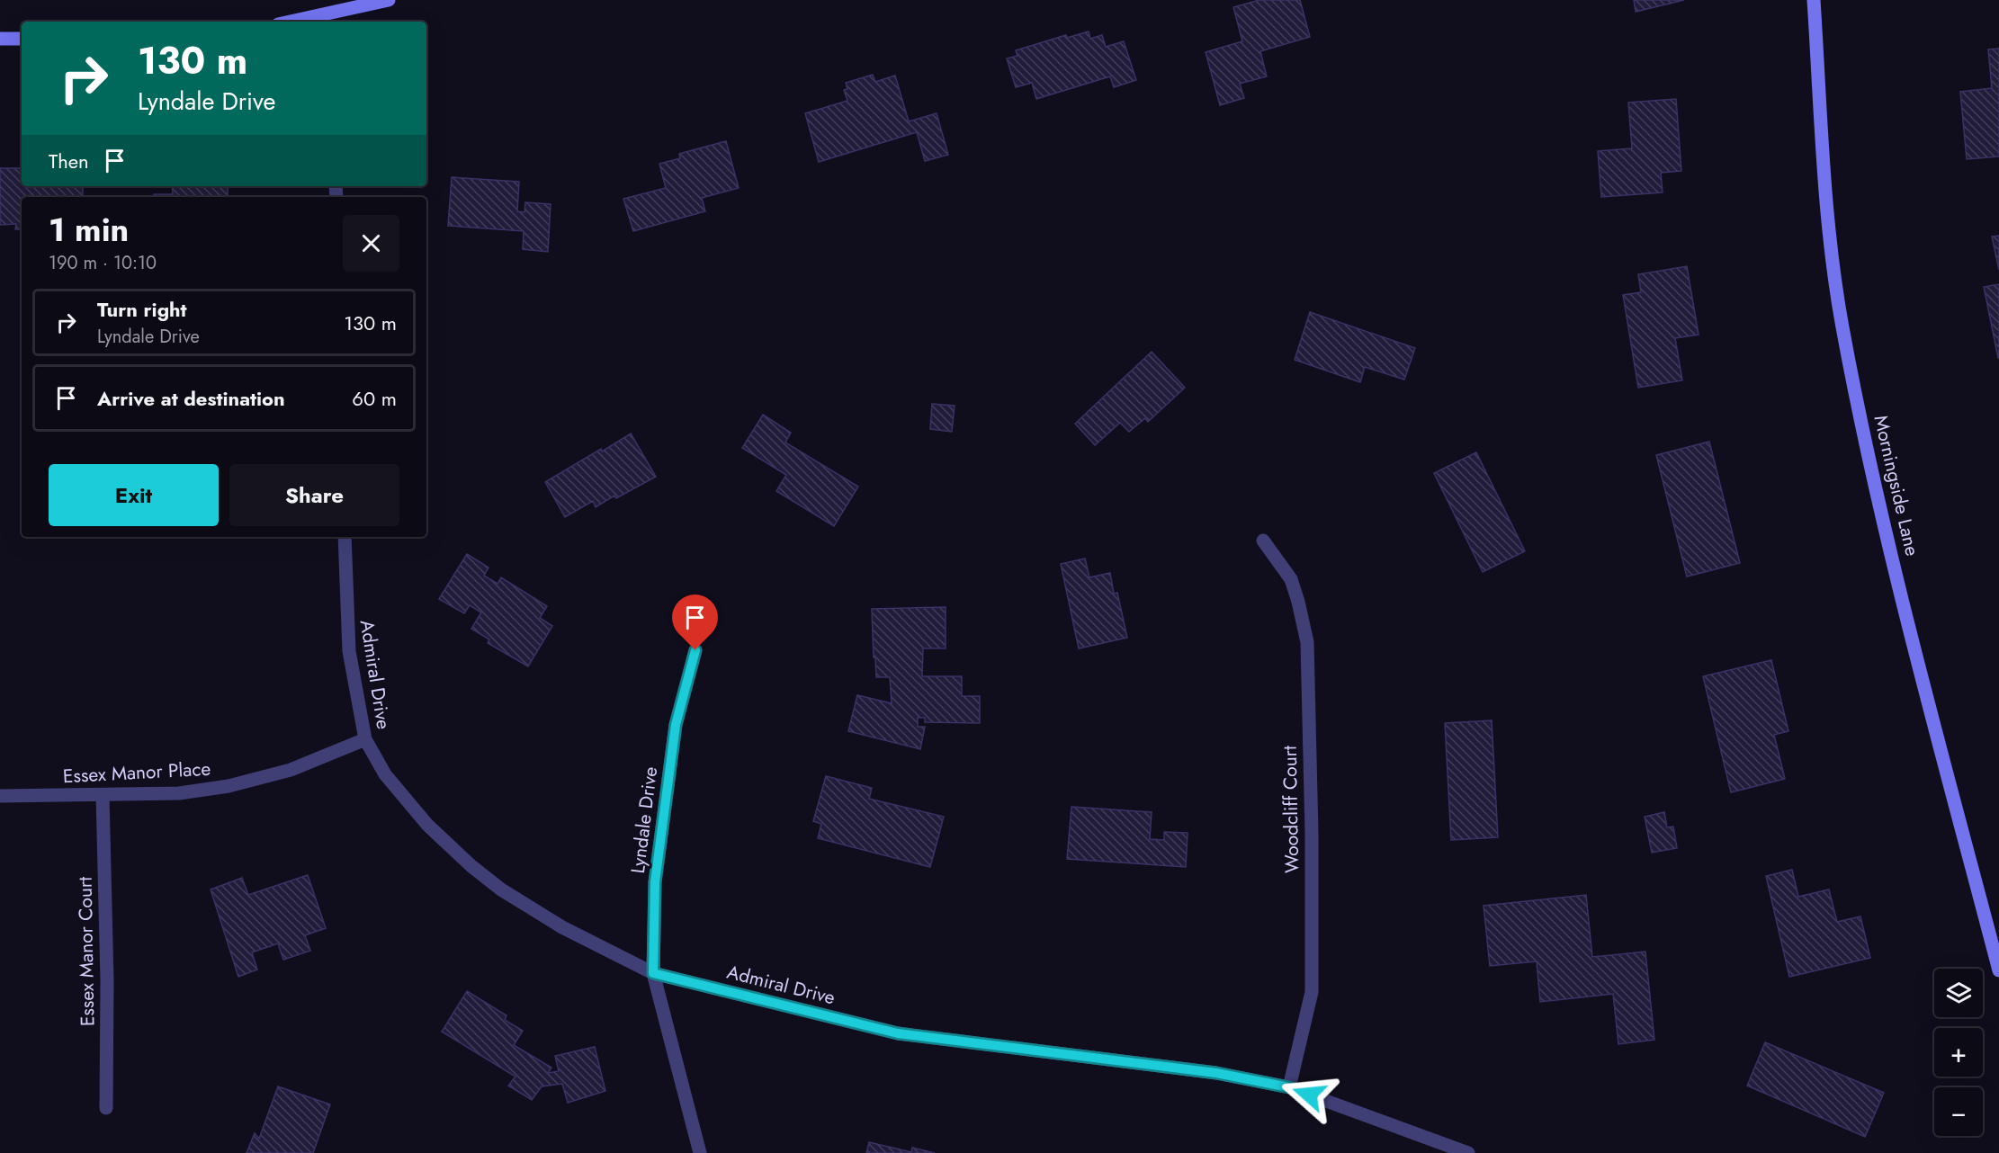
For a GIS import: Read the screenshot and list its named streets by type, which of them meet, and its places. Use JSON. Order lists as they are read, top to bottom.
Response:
{
  "streets": {
    "main road": ["Morningside Lane"],
    "street": [
      "Admiral Drive",
      "Essex Manor Place",
      "Woodcliff Court",
      "Lyndale Drive",
      "Essex Manor Court"
    ]
  },
  "crossings": [
    ["Admiral Drive", "Essex Manor Place"],
    ["Admiral Drive", "Woodcliff Court"],
    ["Admiral Drive", "Lyndale Drive"],
    ["Essex Manor Place", "Essex Manor Court"]
  ],
  "page": {
    "turn": ["130 m", "Lyndale Drive"],
    "then": "Then",
    "heading": ["1 min", "190 m · 10:10"],
    "list": [
      {
        "name": "Turn right",
        "note": "Lyndale Drive",
        "value": "130 m"
      },
      {
        "name": "Arrive at destination",
        "value": "60 m"
      }
    ],
    "buttons": ["Exit", "Share"],
    "map_buttons": ["+", "−"]
  }
}
